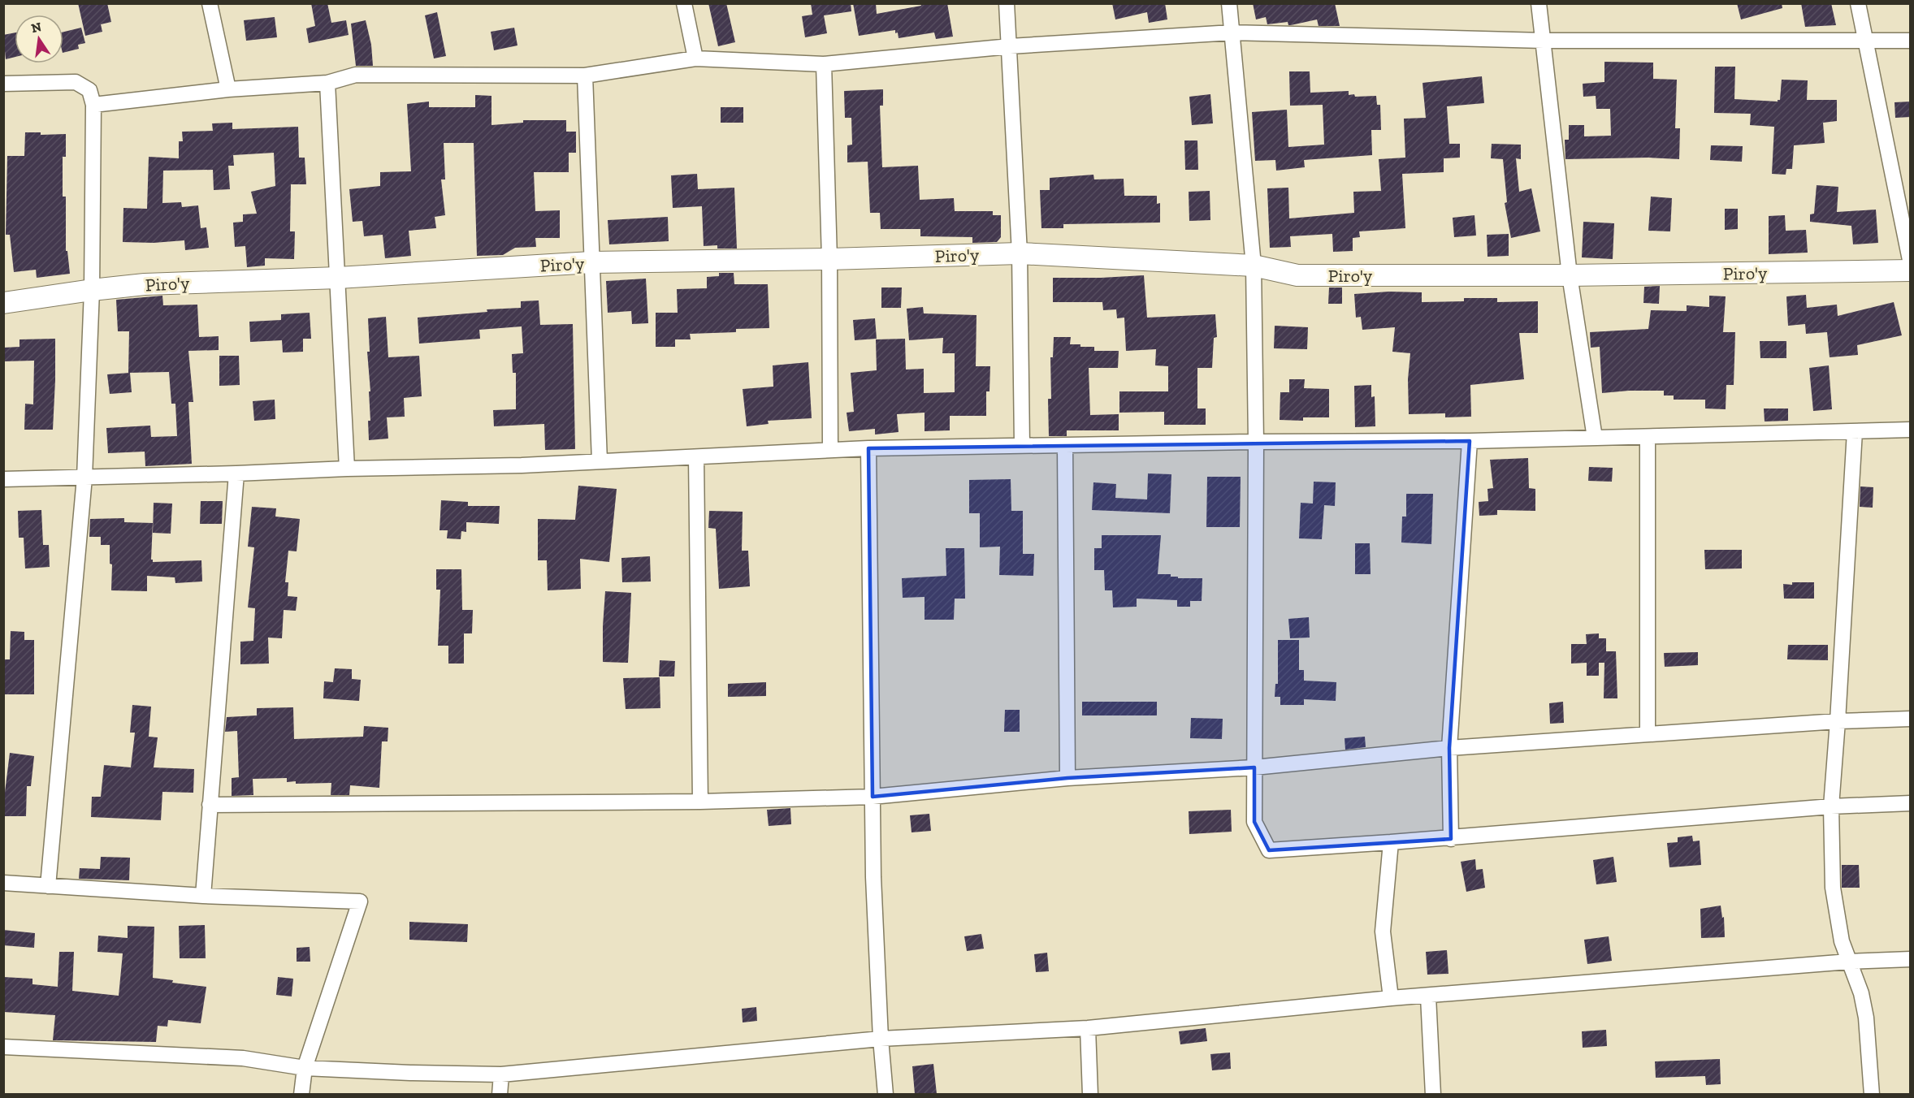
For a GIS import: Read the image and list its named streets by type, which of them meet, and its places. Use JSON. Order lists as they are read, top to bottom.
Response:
{
  "streets": {
    "main road": ["Piro'y"]
  },
  "north": "top"
}
